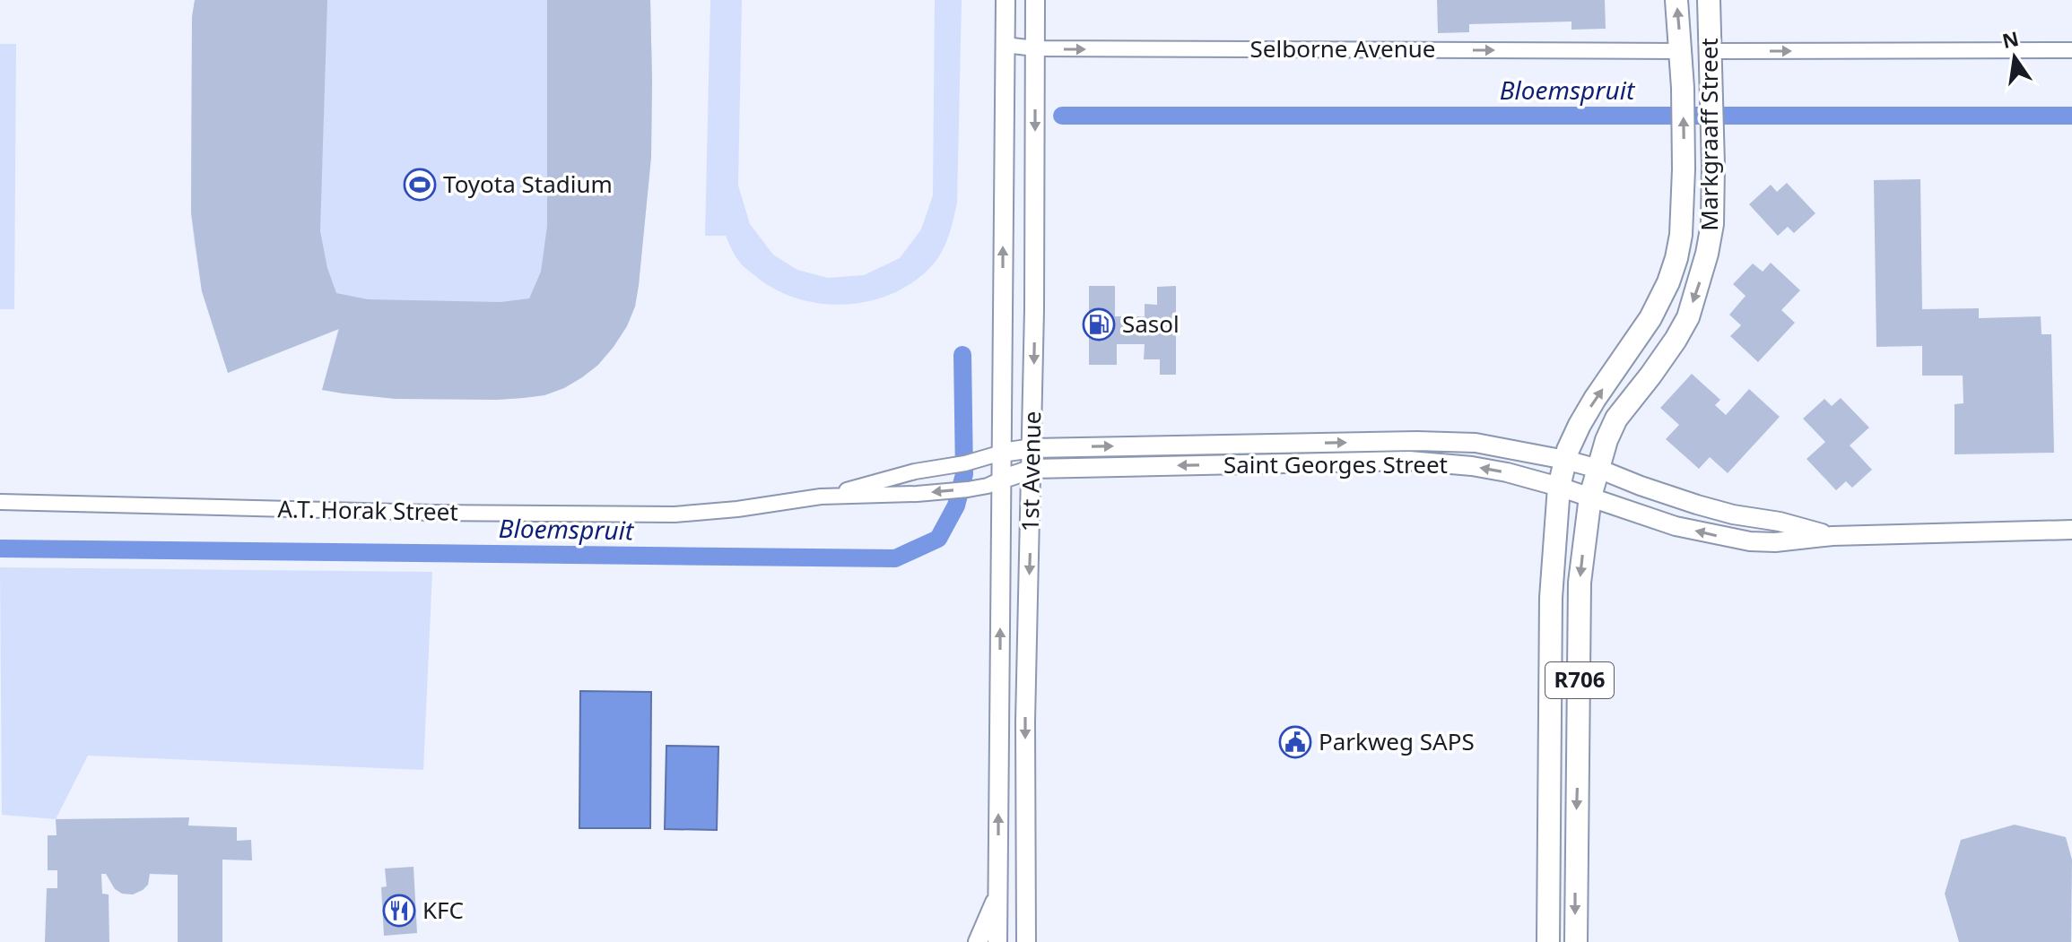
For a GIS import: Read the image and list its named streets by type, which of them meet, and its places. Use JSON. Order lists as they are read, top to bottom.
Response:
{
  "streets": {
    "main road": ["Markgraaff Street", "R706"],
    "street": [
      "Selborne Avenue",
      "Saint Georges Street",
      "1st Avenue",
      "A.T. Horak Street"
    ]
  },
  "crossings": [
    ["Selborne Avenue", "Markgraaff Street"],
    ["Selborne Avenue", "1st Avenue"],
    ["Markgraaff Street", "Saint Georges Street"],
    ["Markgraaff Street", "R706"],
    ["Saint Georges Street", "1st Avenue"],
    ["Saint Georges Street", "A.T. Horak Street"],
    ["Saint Georges Street", "R706"],
    ["1st Avenue", "A.T. Horak Street"]
  ],
  "one_way": ["Selborne Avenue"],
  "water": ["Bloemspruit"],
  "places": {
    "sports": ["Toyota Stadium"],
    "fuel station": ["Sasol"],
    "public building": ["Parkweg SAPS"],
    "restaurant": ["KFC"]
  },
  "north": "top"
}
